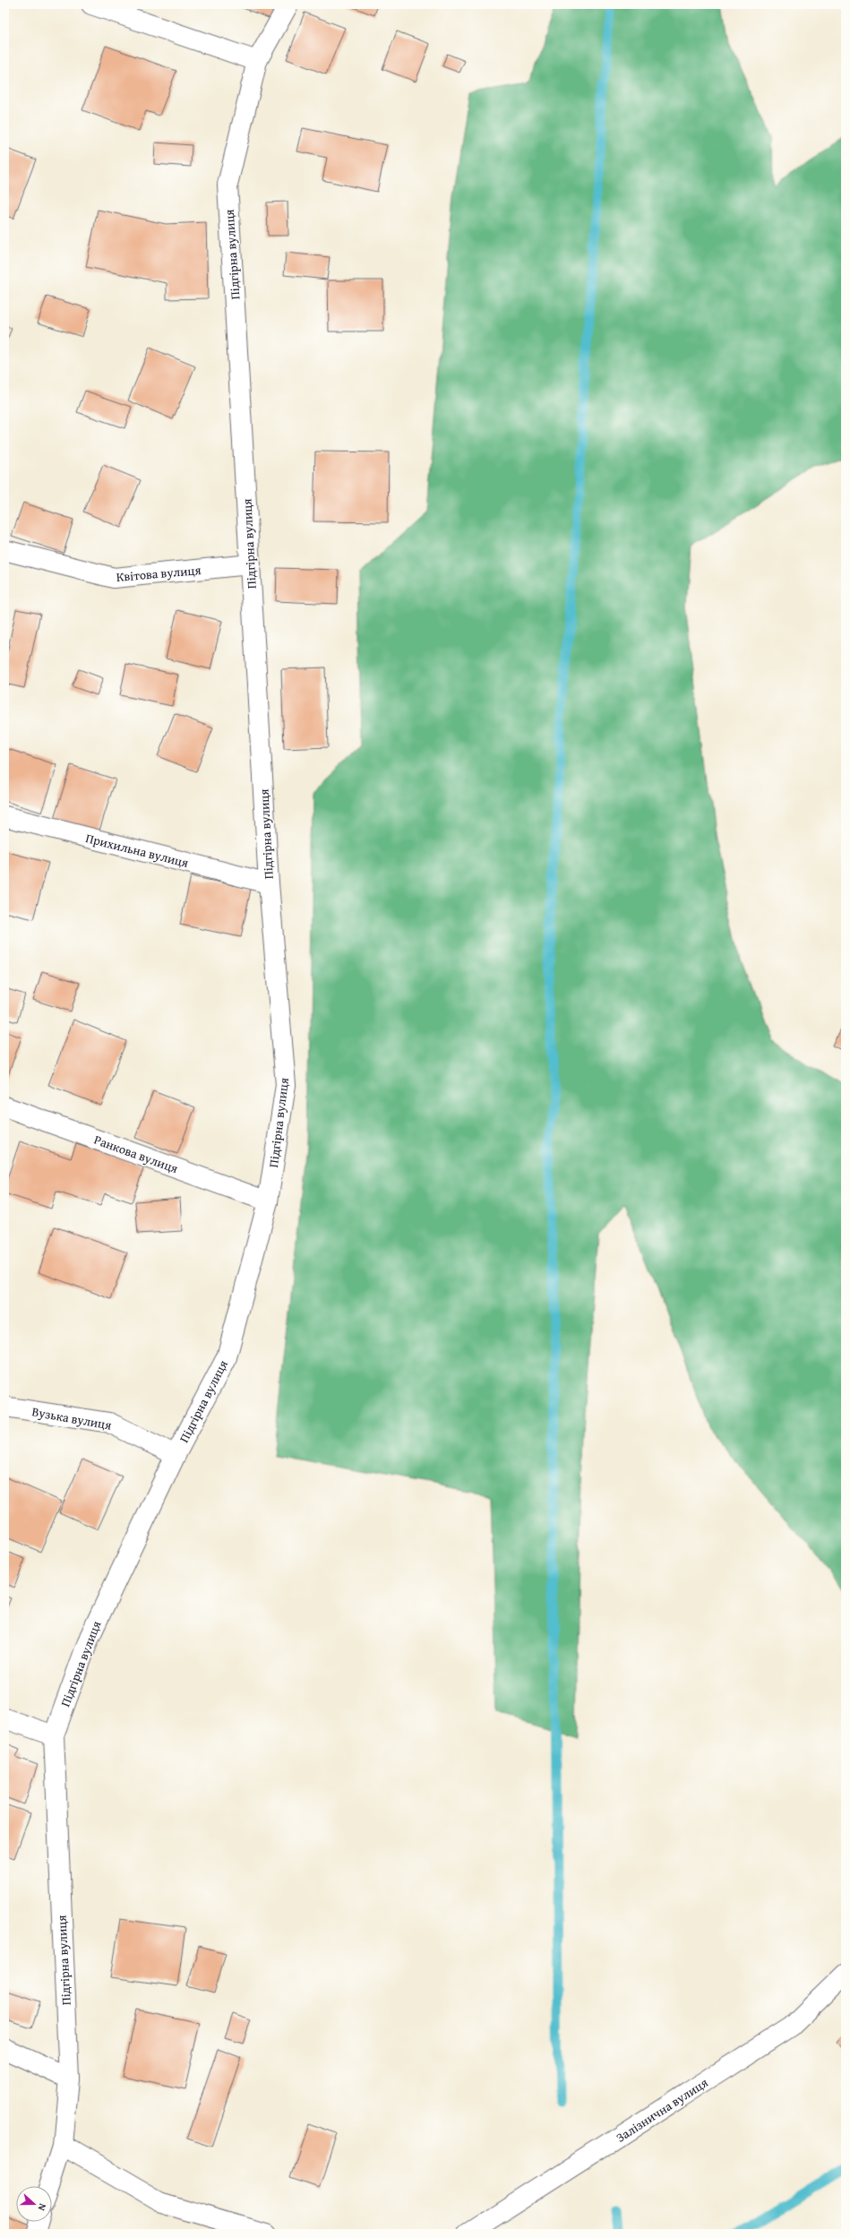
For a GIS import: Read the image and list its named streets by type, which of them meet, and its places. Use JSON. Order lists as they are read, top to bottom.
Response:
{
  "streets": {
    "street": [
      "Підгірна вулиця",
      "Квітова вулиця",
      "Прихильна вулиця",
      "Ранкова вулиця",
      "Вузька вулиця",
      "Залізнична вулиця"
    ]
  },
  "crossings": [
    ["Підгірна вулиця", "Квітова вулиця"],
    ["Підгірна вулиця", "Прихильна вулиця"],
    ["Підгірна вулиця", "Ранкова вулиця"],
    ["Підгірна вулиця", "Вузька вулиця"]
  ],
  "north": "right"
}
